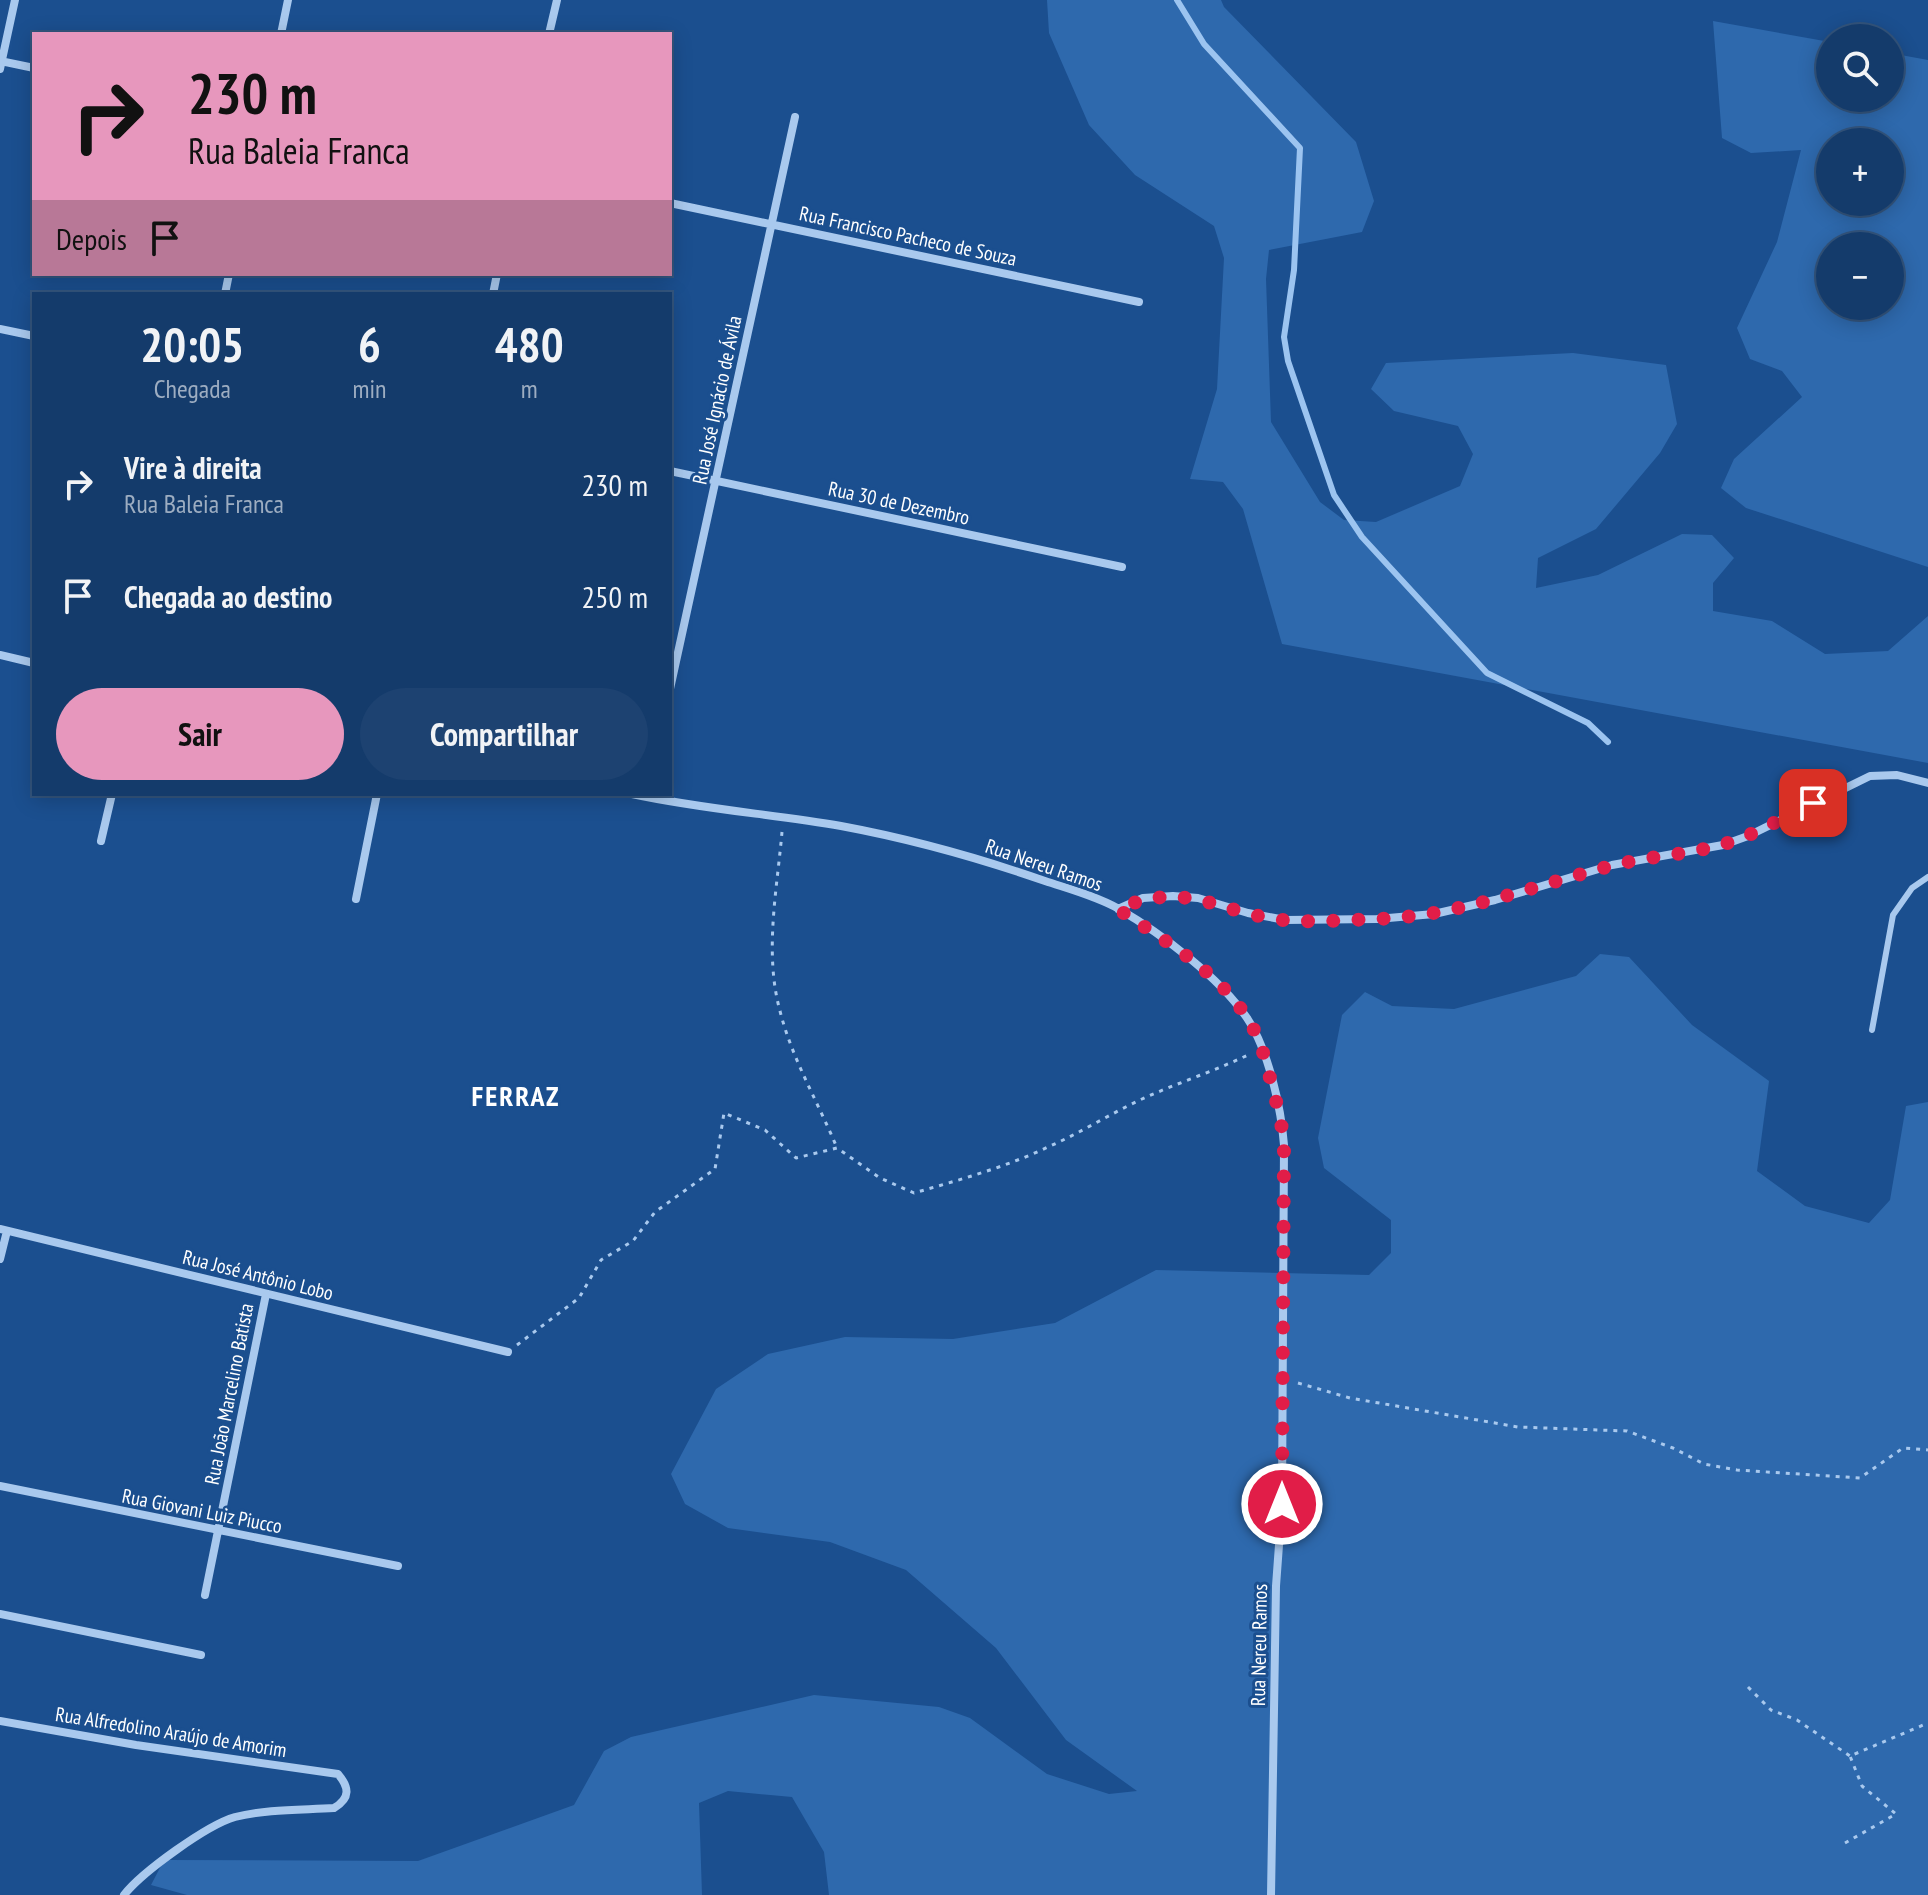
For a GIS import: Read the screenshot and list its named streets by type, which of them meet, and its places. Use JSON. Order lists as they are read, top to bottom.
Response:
{
  "streets": {
    "street": [
      "Rua Francisco Pacheco de Souza",
      "Rua José Ignácio de Ávila",
      "Rua 30 de Dezembro",
      "Rua Nereu Ramos",
      "Rua José Antônio Lobo",
      "Rua João Marcelino Batista",
      "Rua Giovani Luiz Piucco",
      "Rua Alfredolino Araújo de Amorim"
    ]
  },
  "crossings": [
    ["Rua Francisco Pacheco de Souza", "Rua José Ignácio de Ávila"],
    ["Rua José Ignácio de Ávila", "Rua 30 de Dezembro"],
    ["Rua José Antônio Lobo", "Rua João Marcelino Batista"],
    ["Rua João Marcelino Batista", "Rua Giovani Luiz Piucco"]
  ],
  "districts": ["FERRAZ"],
  "page": {
    "map_buttons": ["+", "−"],
    "turn": ["230 m", "Rua Baleia Franca"],
    "then": "Depois",
    "eta": [
      "20:05",
      "Chegada",
      "6",
      "min",
      "480",
      "m"
    ],
    "list": [
      {
        "name": "Vire à direita",
        "note": "Rua Baleia Franca",
        "value": "230 m"
      },
      {
        "name": "Chegada ao destino",
        "value": "250 m"
      }
    ],
    "buttons": ["Sair", "Compartilhar"]
  }
}
